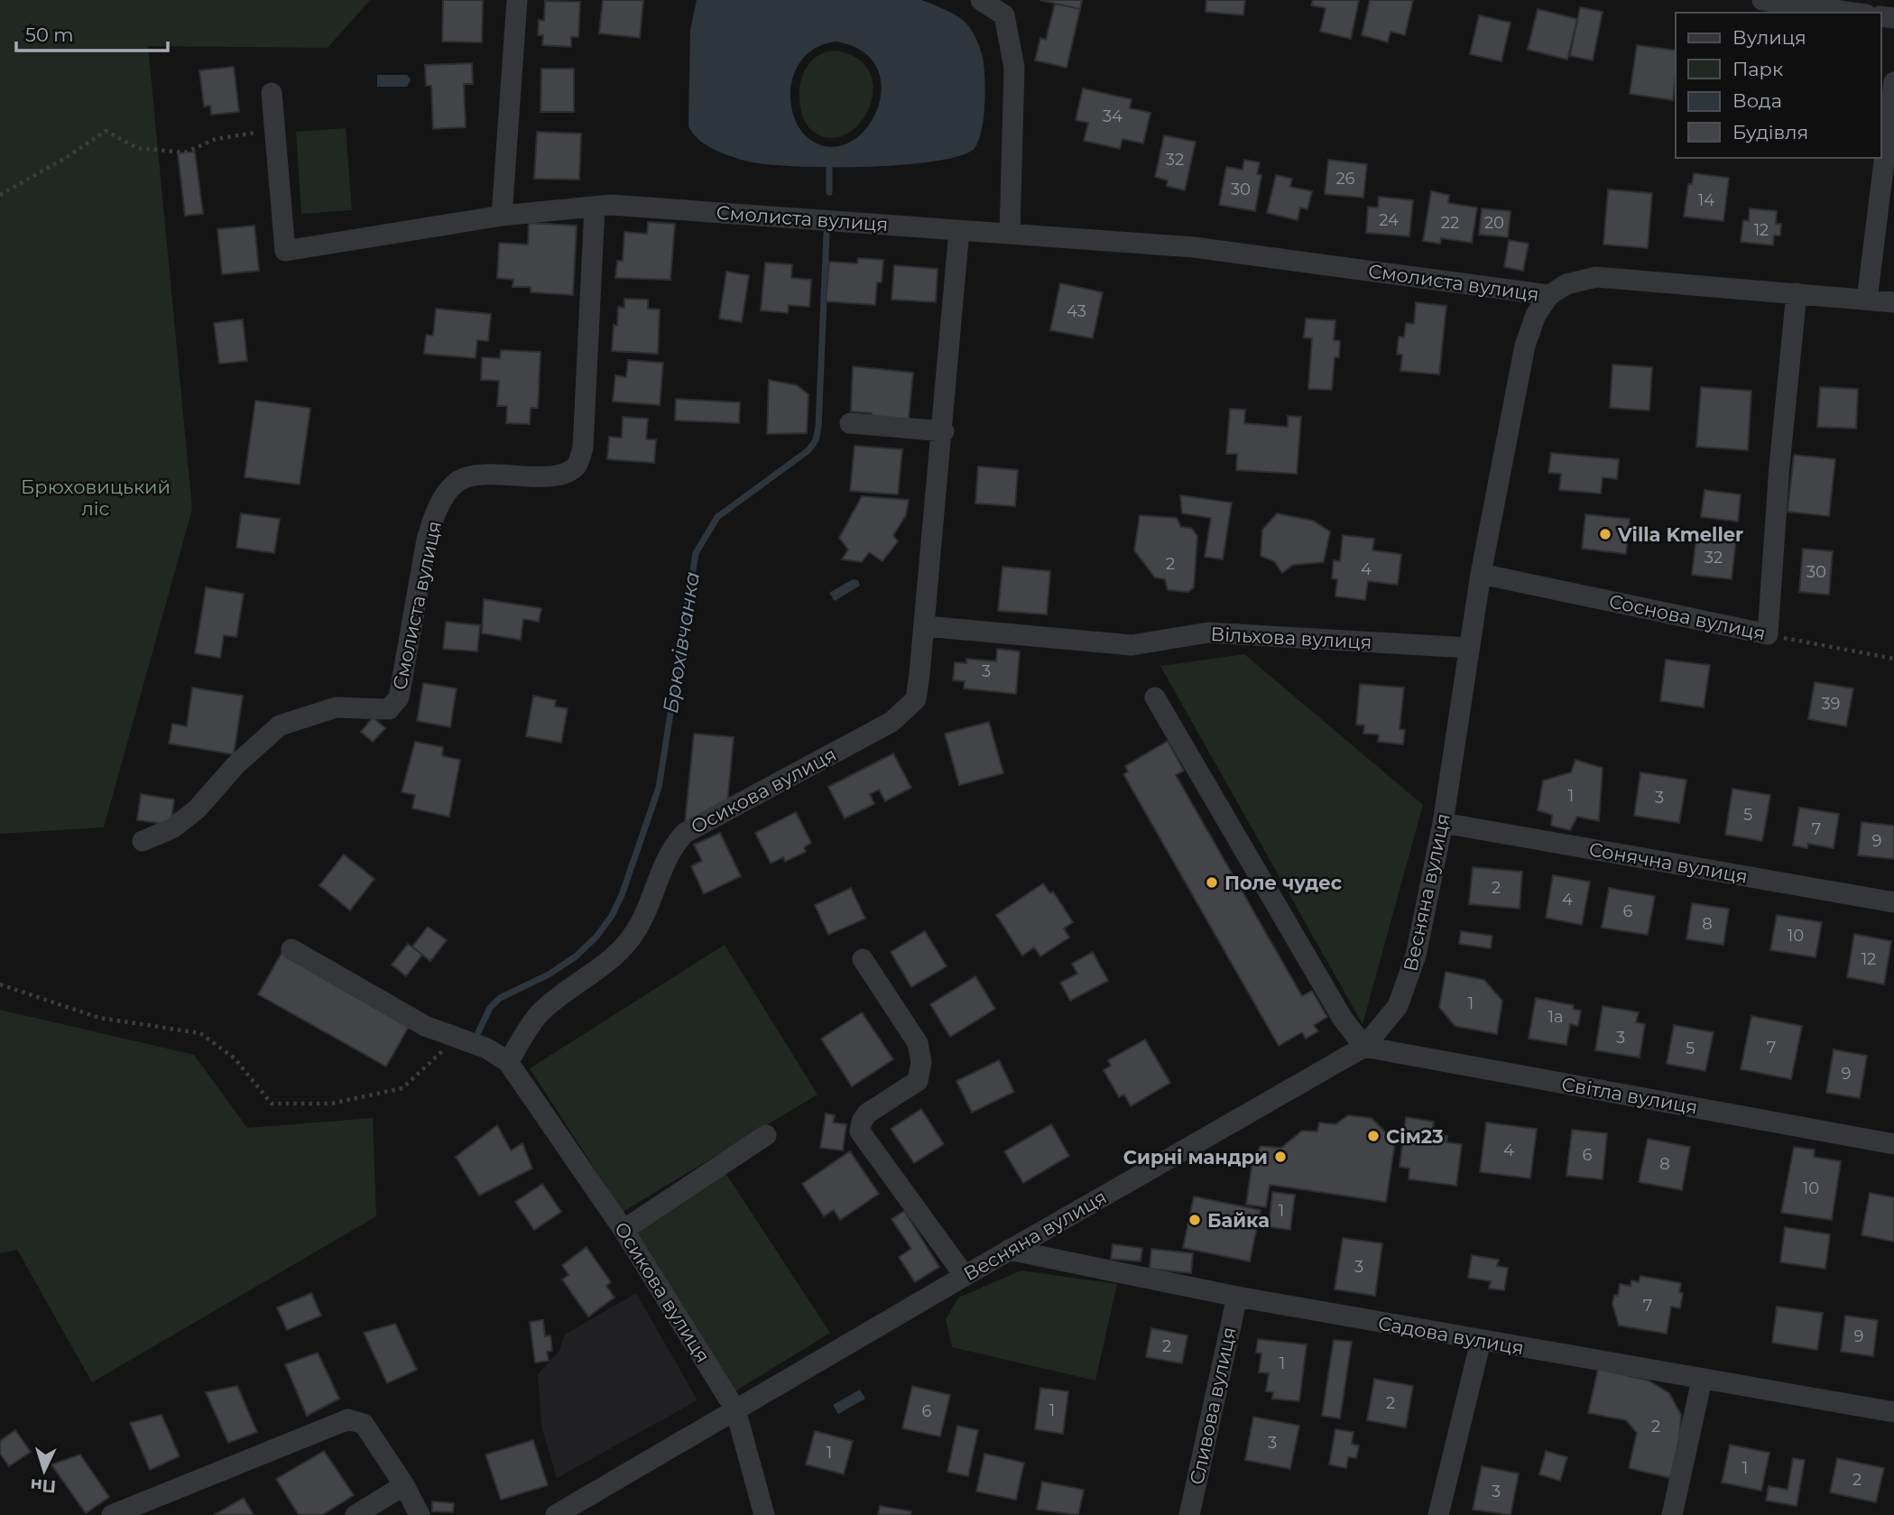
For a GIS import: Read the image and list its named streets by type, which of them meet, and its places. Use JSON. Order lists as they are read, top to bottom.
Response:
{
  "streets": {
    "street": [
      "Смолиста вулиця",
      "Соснова вулиця",
      "Вільхова вулиця",
      "Осикова вулиця",
      "Сонячна вулиця",
      "Весняна вулиця",
      "Світла вулиця",
      "Садова вулиця",
      "Сливова вулиця"
    ]
  },
  "crossings": [
    ["Смолиста вулиця", "Осикова вулиця"],
    ["Смолиста вулиця", "Весняна вулиця"],
    ["Соснова вулиця", "Весняна вулиця"],
    ["Вільхова вулиця", "Осикова вулиця"],
    ["Вільхова вулиця", "Весняна вулиця"],
    ["Осикова вулиця", "Весняна вулиця"],
    ["Сонячна вулиця", "Весняна вулиця"],
    ["Весняна вулиця", "Світла вулиця"],
    ["Весняна вулиця", "Садова вулиця"],
    ["Садова вулиця", "Сливова вулиця"]
  ],
  "water": ["Брюхівчанка"],
  "parks": ["Брюховицький ліс"],
  "places": [
    "Villa Kmeller",
    "Поле чудес",
    "Сім23",
    "Сирні мандри",
    "Байка"
  ],
  "house_numbers": [
    "34",
    "32",
    "26",
    "30",
    "14",
    "24",
    "22",
    "20",
    "12",
    "43",
    "32",
    "2",
    "4",
    "30",
    "3",
    "39",
    "1",
    "3",
    "5",
    "7",
    "9",
    "2",
    "4",
    "6",
    "8",
    "10",
    "12",
    "1",
    "1а",
    "3",
    "7",
    "5",
    "9",
    "4",
    "6",
    "8",
    "10",
    "1",
    "3",
    "7",
    "9",
    "2",
    "1",
    "2",
    "1",
    "6",
    "2",
    "3",
    "1",
    "1",
    "2",
    "3"
  ],
  "legend": [
    "Вулиця",
    "Парк",
    "Вода",
    "Будівля"
  ],
  "scale_bar": "50 m",
  "north": "bottom"
}
